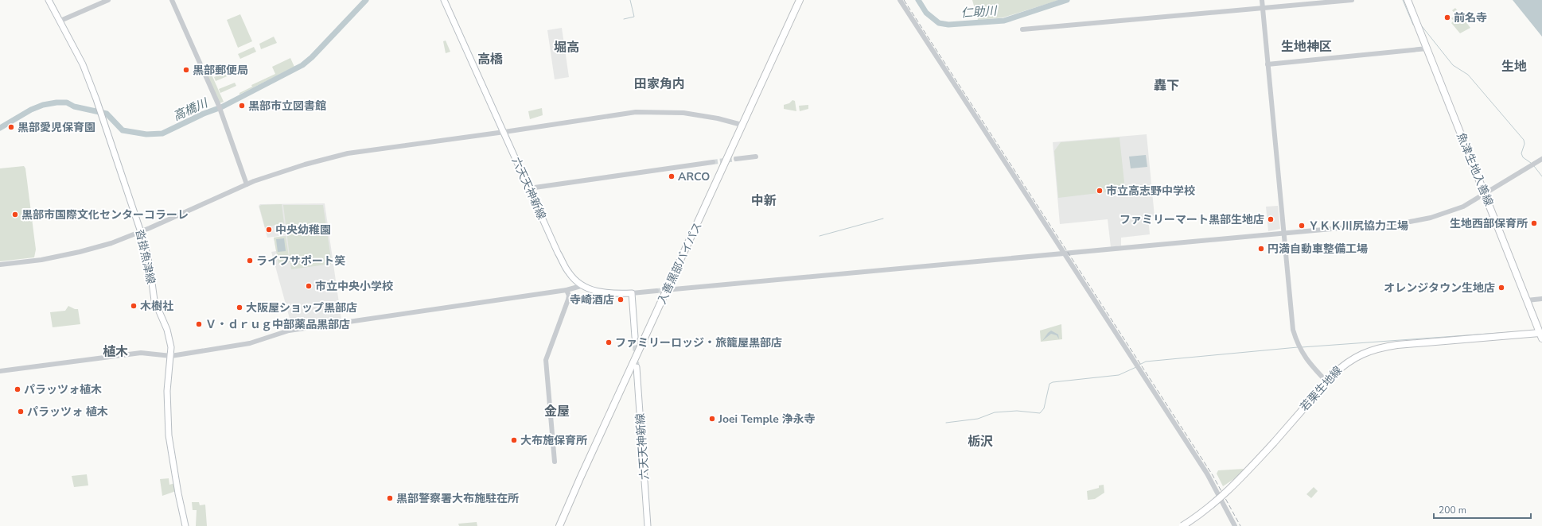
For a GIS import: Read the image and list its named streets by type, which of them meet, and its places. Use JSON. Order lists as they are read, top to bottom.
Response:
{
  "streets": {
    "main road": [
      "魚津生地入善線",
      "六天天神新線",
      "沓掛魚津線",
      "入善黒部バイパス",
      "若栗生地線"
    ]
  },
  "crossings": [
    ["魚津生地入善線", "若栗生地線"]
  ],
  "districts": [
    "生地神区",
    "堀高",
    "高橋",
    "生地",
    "田家角内",
    "轟下",
    "中新",
    "植木",
    "金屋",
    "栃沢"
  ],
  "water": ["仁助川", "高橋川"],
  "places": [
    "前名寺",
    "黒部郵便局",
    "黒部市立図書館",
    "黒部愛児保育園",
    "ARCO",
    "市立高志野中学校",
    "黒部市国際文化センターコラーレ",
    "ファミリーマート黒部生地店",
    "生地西部保育所",
    "ＹＫＫ川尻協力工場",
    "中央幼稚園",
    "円満自動車整備工場",
    "ライフサポート笑",
    "市立中央小学校",
    "オレンジタウン生地店",
    "寺崎酒店",
    "木樹社",
    "大阪屋ショップ黒部店",
    "Ｖ・ｄｒｕｇ中部薬品黒部店",
    "ファミリーロッジ・旅籠屋黒部店",
    "パラッツォ植木",
    "パラッツォ 植木",
    "Joei Temple 浄永寺",
    "大布施保育所",
    "黒部警察署大布施駐在所"
  ],
  "scale_bar": "200 m"
}
